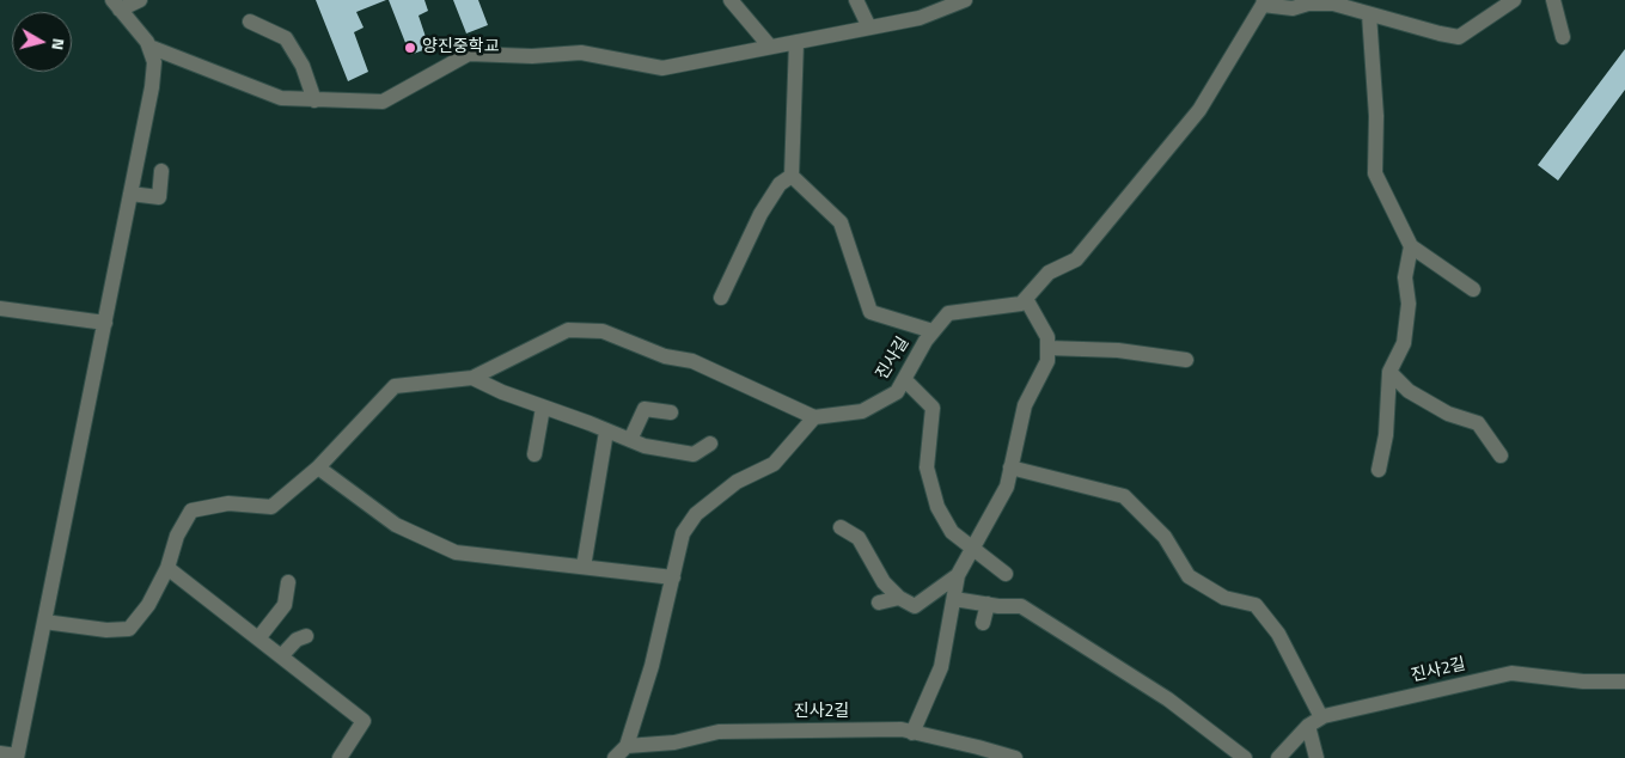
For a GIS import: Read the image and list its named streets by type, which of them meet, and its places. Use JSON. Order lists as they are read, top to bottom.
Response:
{
  "streets": {
    "street": ["진사길", "진사2길"]
  },
  "places": ["양진중학교"],
  "north": "right"
}
